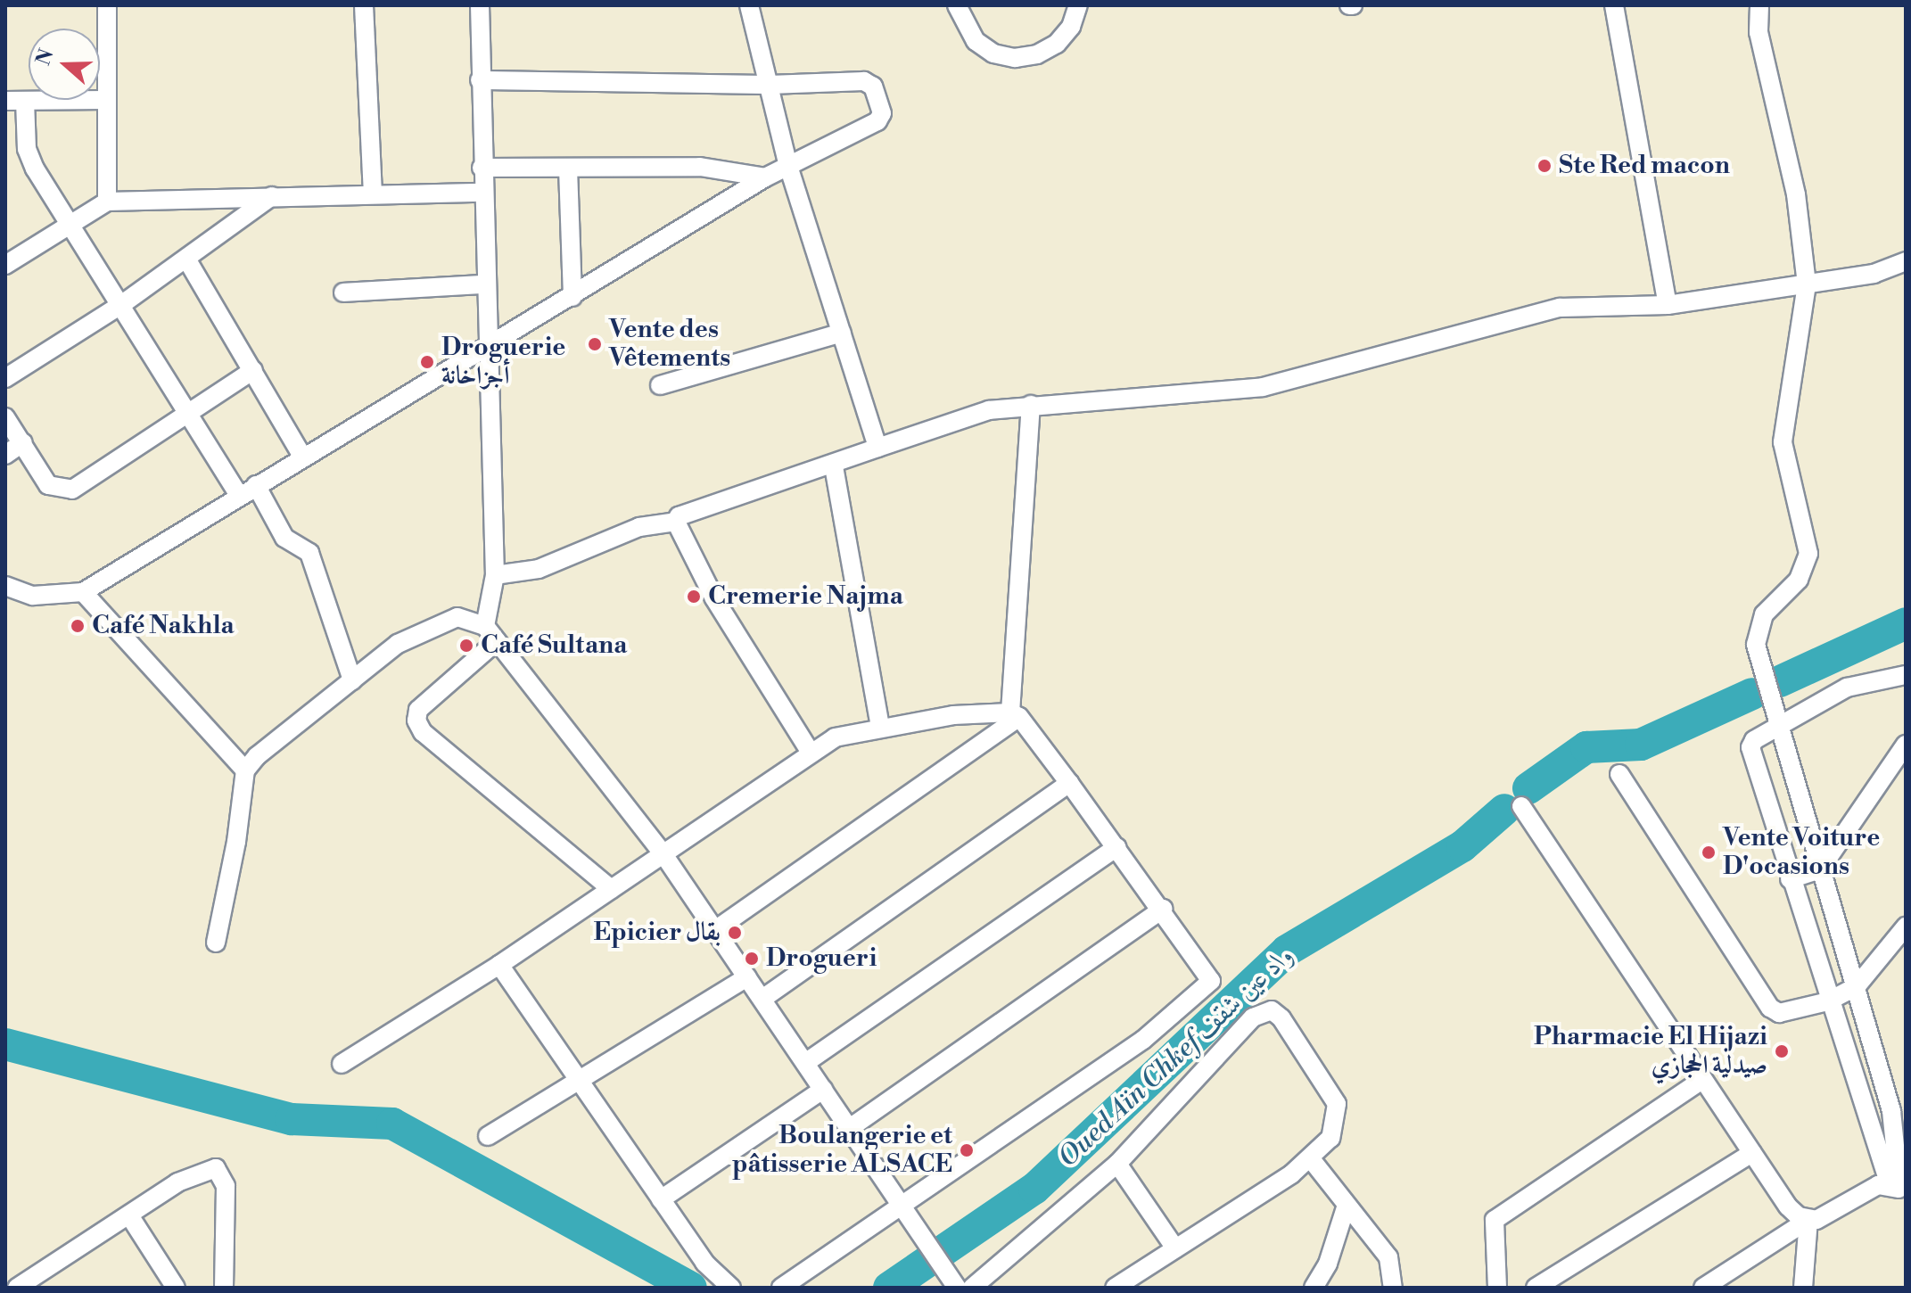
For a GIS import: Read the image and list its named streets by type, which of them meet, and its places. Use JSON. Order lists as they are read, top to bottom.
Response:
{
  "water": ["Oued Aïn Chkef واد عين شقف"],
  "places": [
    "Ste Red macon",
    "Vente des Vêtements",
    "Droguerie أجزاخانة",
    "Cremerie Najma",
    "Café Nakhla",
    "Café Sultana",
    "Vente Voiture D'ocasions",
    "Epicier بقال",
    "Drogueri",
    "Pharmacie El Hijazi صيدلية الحجازي",
    "Boulangerie et pâtisserie ALSACE"
  ],
  "north": "left"
}
